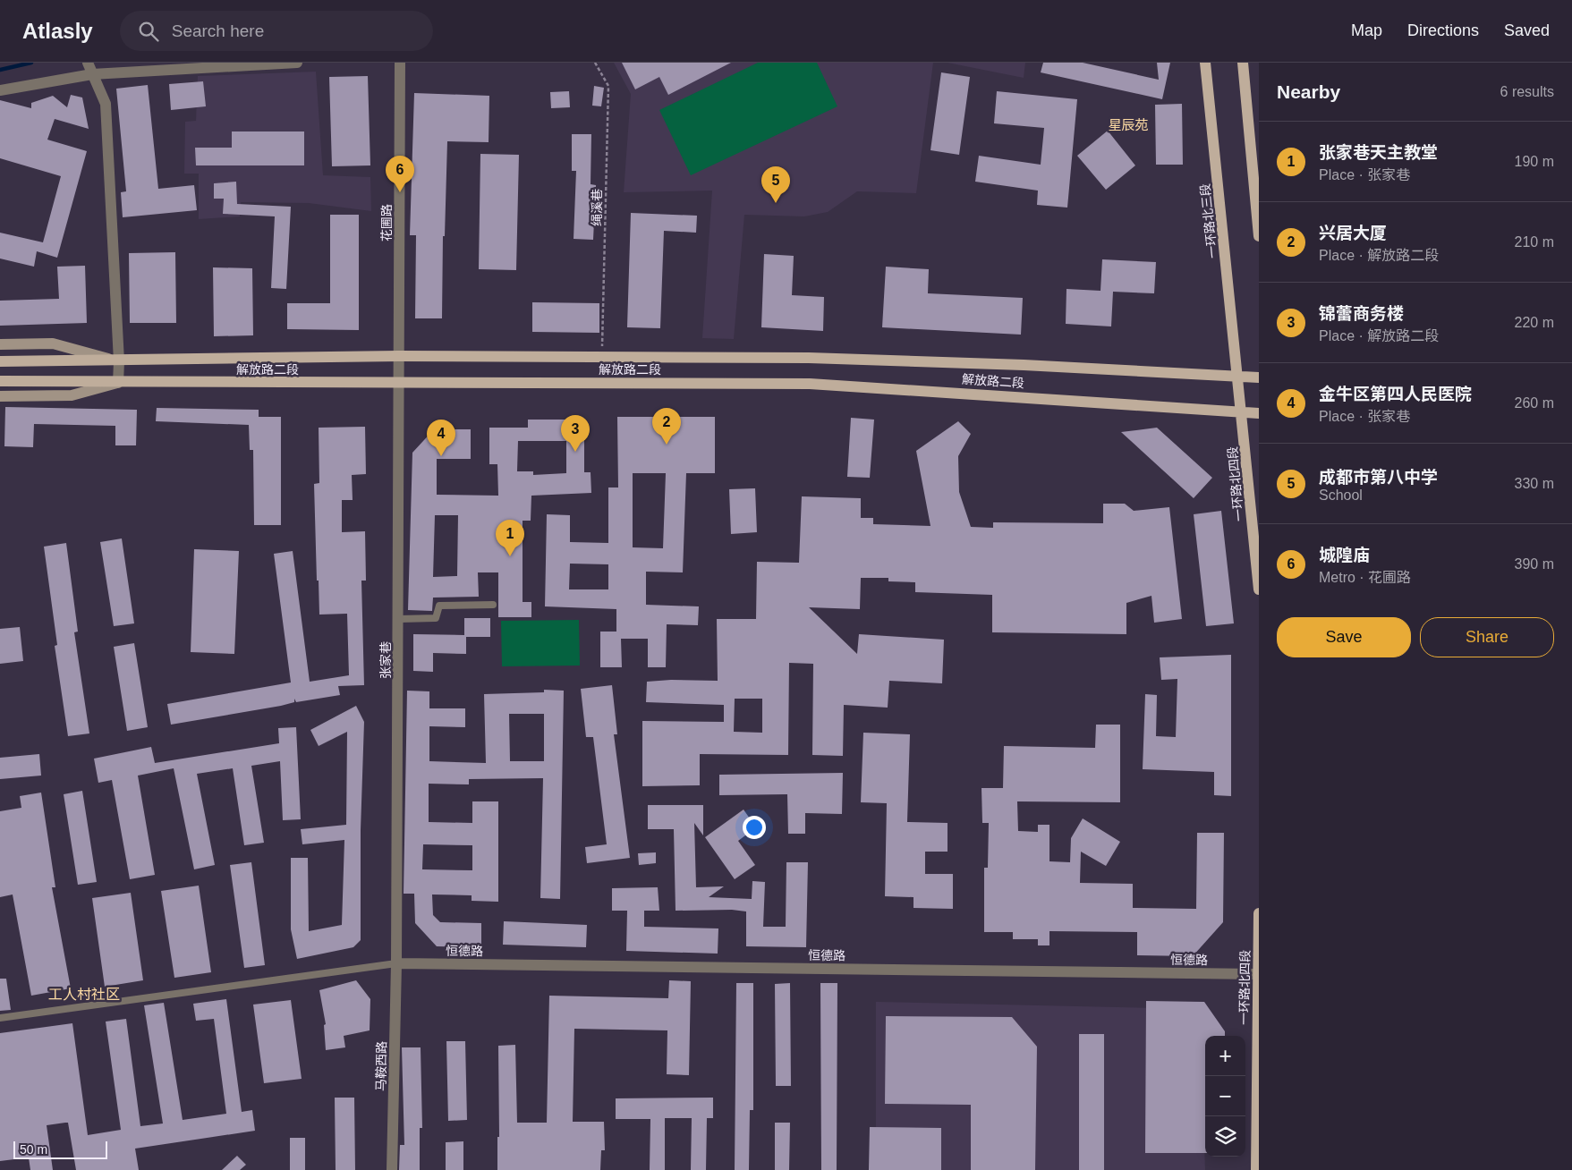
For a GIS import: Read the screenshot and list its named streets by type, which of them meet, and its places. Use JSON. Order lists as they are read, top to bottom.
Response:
{
  "streets": {
    "main road": ["一环路北三段", "解放路二段", "一环路北四段"],
    "street": [
      "花圃路",
      "张家巷",
      "恒德路",
      "马鞍西路"
    ],
    "path": ["绳溪巷"]
  },
  "crossings": [
    ["绳溪巷", "解放路二段"],
    ["一环路北三段", "解放路二段"],
    ["一环路北三段", "一环路北四段"],
    ["花圃路", "解放路二段"],
    ["花圃路", "张家巷"],
    ["解放路二段", "一环路北四段"],
    ["解放路二段", "张家巷"],
    ["一环路北四段", "恒德路"],
    ["张家巷", "恒德路"],
    ["张家巷", "马鞍西路"],
    ["恒德路", "马鞍西路"]
  ],
  "districts": ["星辰苑", "工人村社区"],
  "scale_bar": "50 m",
  "page": {
    "header": "Atlasly",
    "search": "Search here",
    "nav": ["Map", "Directions", "Saved"],
    "heading": ["Nearby", "6 results"],
    "list": [
      {
        "mark": "1",
        "name": "张家巷天主教堂",
        "note": "Place · 张家巷",
        "value": "190 m"
      },
      {
        "mark": "2",
        "name": "兴居大厦",
        "note": "Place · 解放路二段",
        "value": "210 m"
      },
      {
        "mark": "3",
        "name": "锦蕾商务楼",
        "note": "Place · 解放路二段",
        "value": "220 m"
      },
      {
        "mark": "4",
        "name": "金牛区第四人民医院",
        "note": "Place · 张家巷",
        "value": "260 m"
      },
      {
        "mark": "5",
        "name": "成都市第八中学",
        "note": "School",
        "value": "330 m"
      },
      {
        "mark": "6",
        "name": "城隍庙",
        "note": "Metro · 花圃路",
        "value": "390 m"
      }
    ],
    "pins": [
      "6",
      "5",
      "2",
      "3",
      "4",
      "1"
    ],
    "buttons": ["Save", "Share"],
    "map_buttons": ["+", "−"],
    "scale": "50 m"
  }
}
